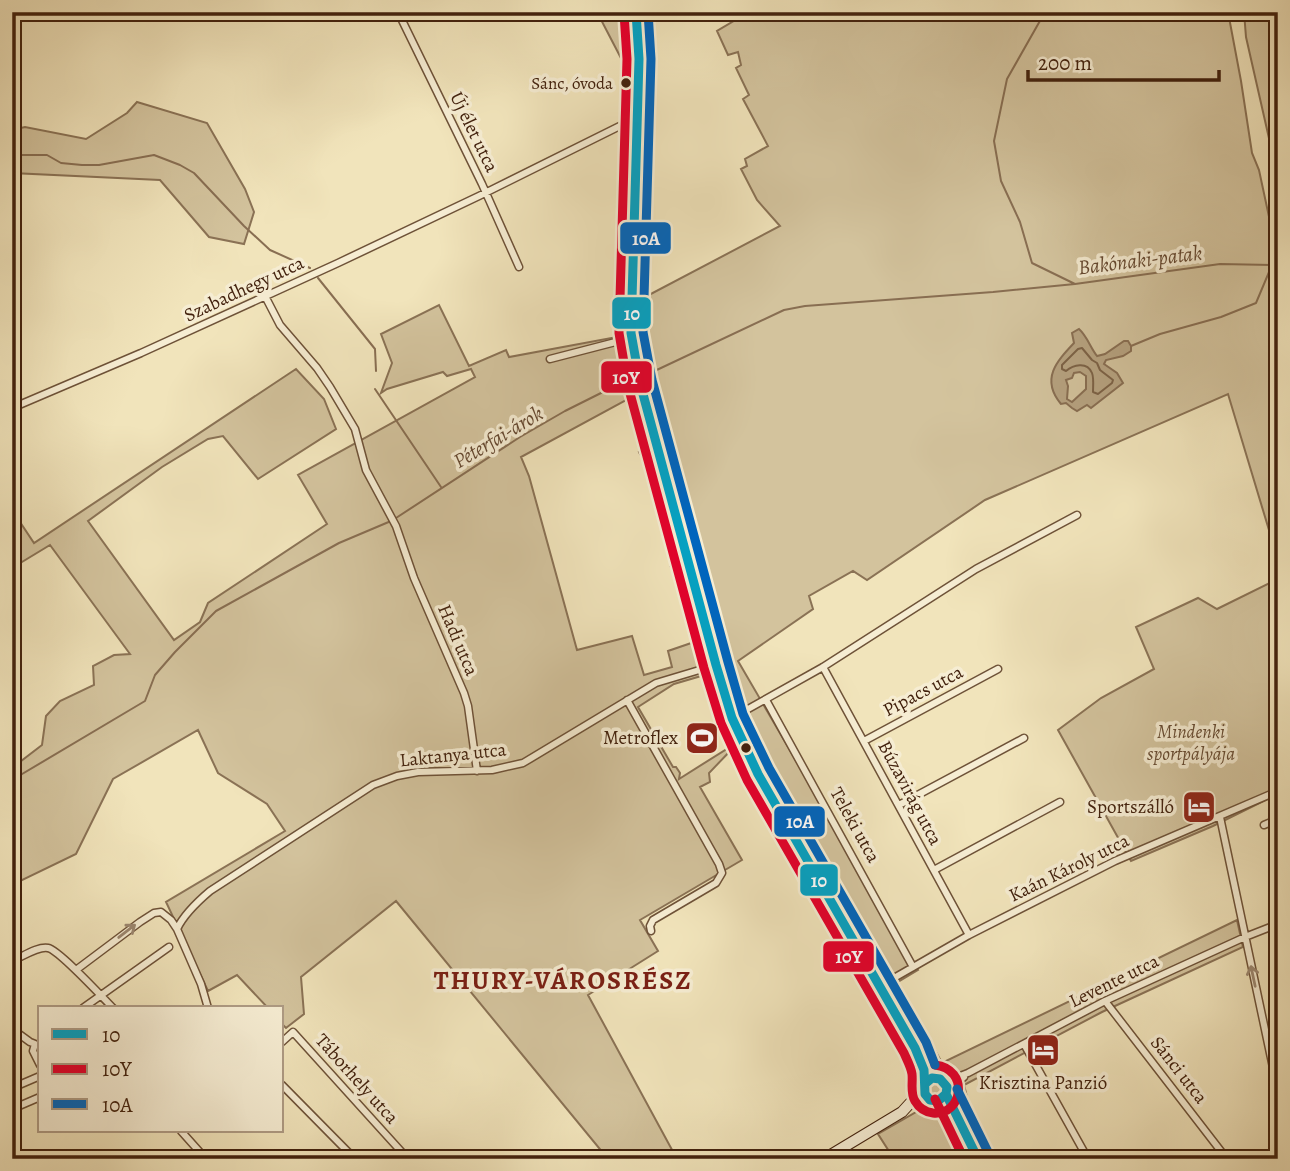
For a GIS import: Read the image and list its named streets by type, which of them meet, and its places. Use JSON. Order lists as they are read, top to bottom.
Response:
{
  "streets": {
    "street": [
      "Új élet utca",
      "Szabadhegy utca",
      "Hadi utca",
      "Pipacs utca",
      "Laktanya utca",
      "Búzavirág utca",
      "Teleki utca",
      "Kaán Károly utca",
      "Levente utca",
      "Sánci utca",
      "Táborhely utca"
    ]
  },
  "crossings": [
    ["Új élet utca", "Szabadhegy utca"],
    ["Szabadhegy utca", "Hadi utca"],
    ["Hadi utca", "Laktanya utca"],
    ["Pipacs utca", "Búzavirág utca"],
    ["Búzavirág utca", "Kaán Károly utca"],
    ["Teleki utca", "Kaán Károly utca"],
    ["Levente utca", "Sánci utca"]
  ],
  "districts": ["THURY-VÁROSRÉSZ"],
  "water": ["Bakónaki-patak", "Péterfai-árok"],
  "parks": ["Mindenki sportpályája"],
  "places": {
    "other": ["Sánc, óvoda"],
    "sports": ["Metroflex"],
    "hotel": ["Sportszálló", "Krisztina Panzió"]
  },
  "lines": ["transit line 10", "transit line 10A", "transit line 10Y"],
  "legend": ["10", "10Y", "10A"],
  "scale_bar": "200 m"
}
